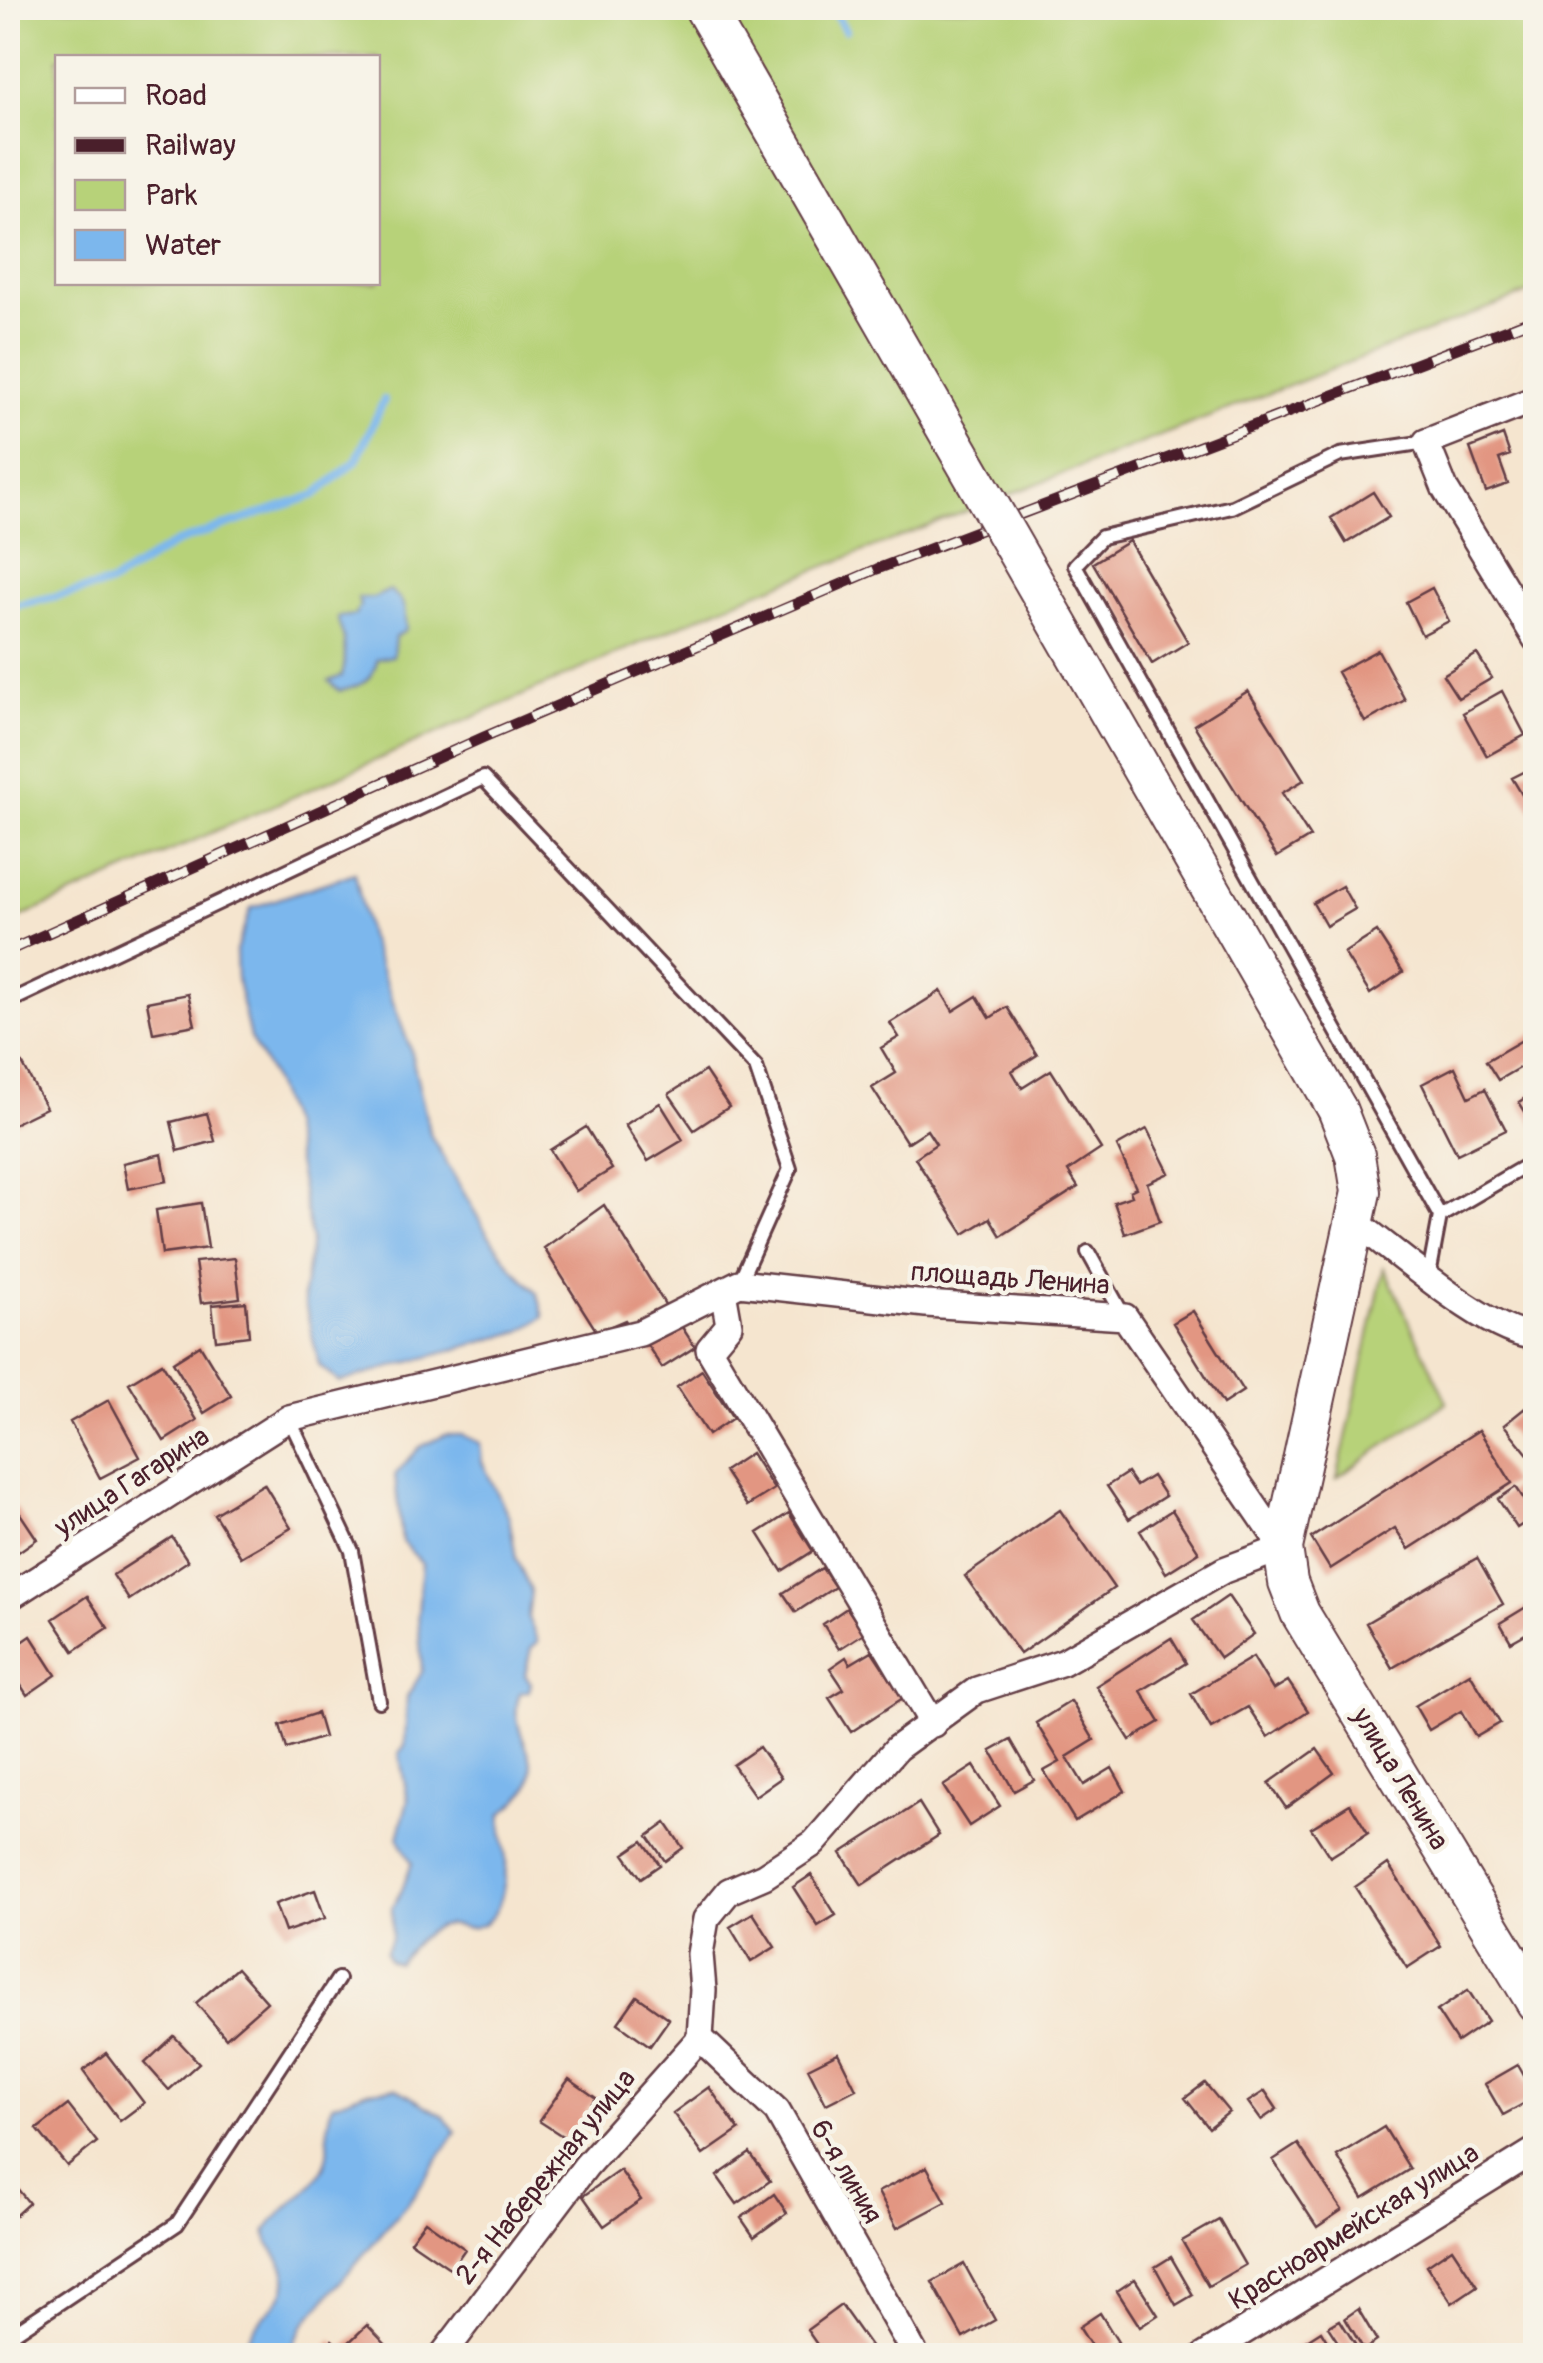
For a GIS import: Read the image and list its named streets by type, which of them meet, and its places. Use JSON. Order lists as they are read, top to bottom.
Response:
{
  "streets": {
    "main road": ["улица Ленина"],
    "street": [
      "площадь Ленина",
      "улица Гагарина",
      "6-я линия",
      "2-я Набережная улица",
      "Красноармейская улица"
    ]
  },
  "crossings": [
    ["площадь Ленина", "улица Гагарина"],
    ["площадь Ленина", "улица Ленина"],
    ["6-я линия", "2-я Набережная улица"]
  ],
  "legend": [
    "Road",
    "Railway",
    "Park",
    "Water"
  ]
}
